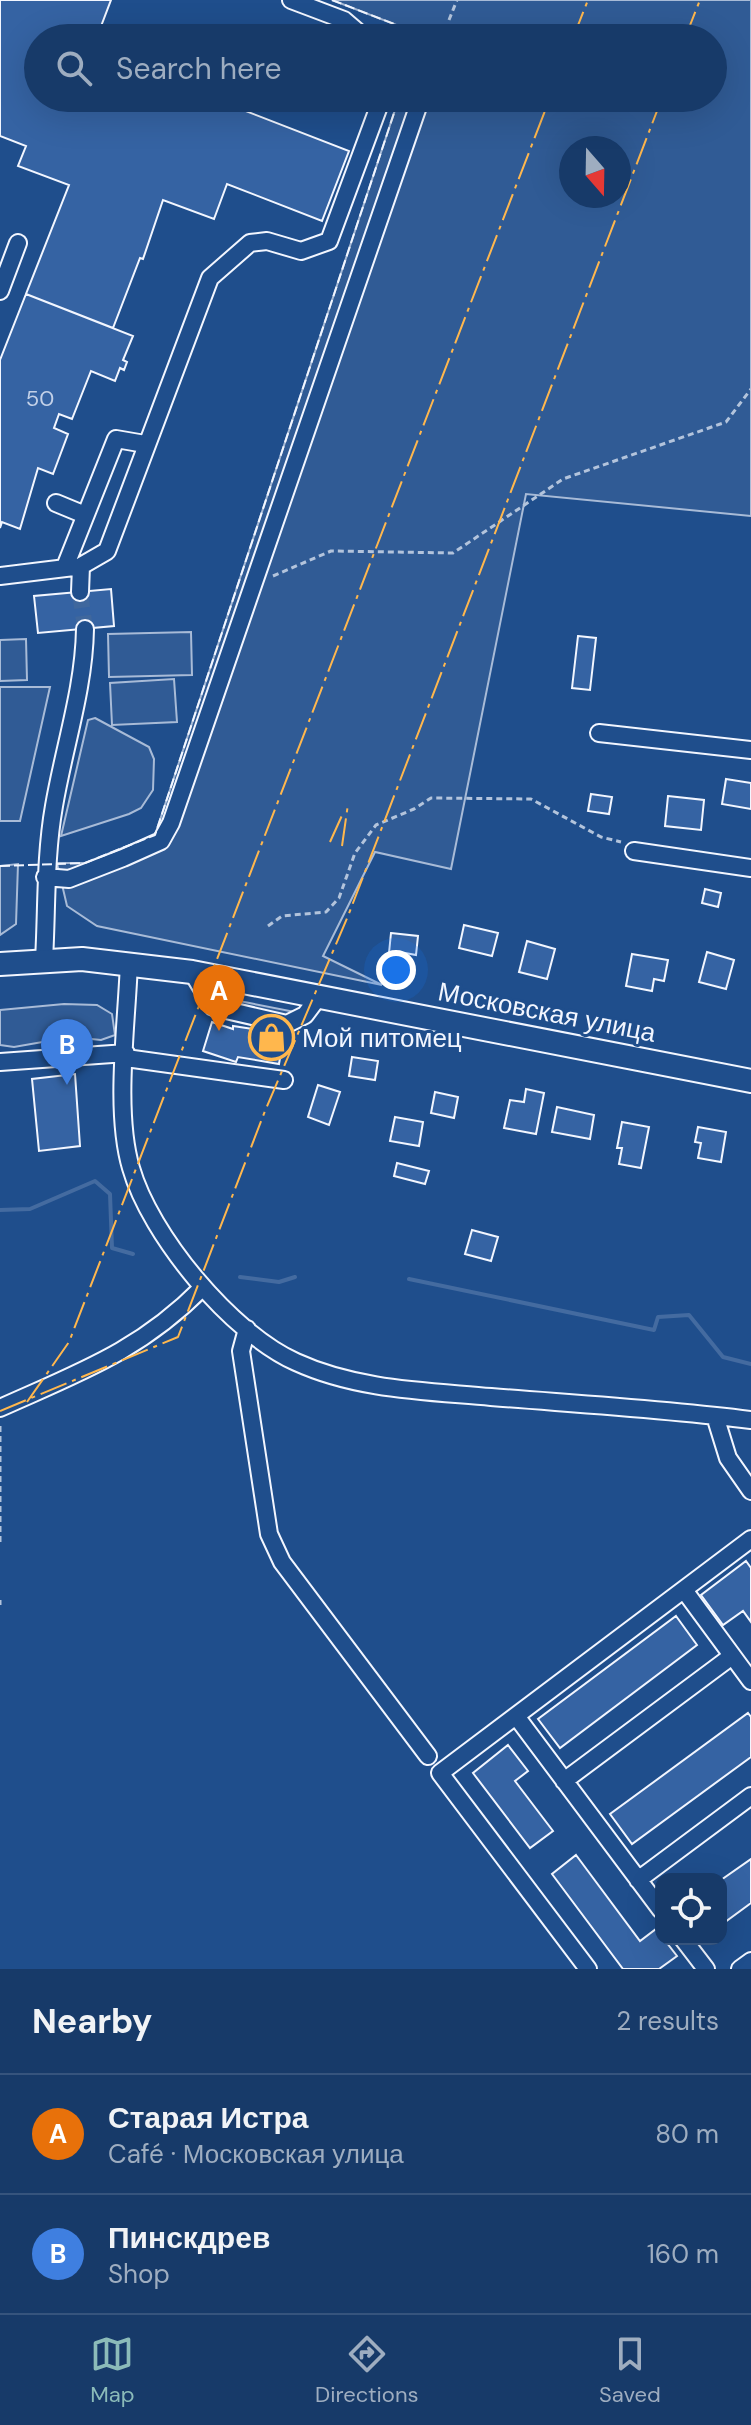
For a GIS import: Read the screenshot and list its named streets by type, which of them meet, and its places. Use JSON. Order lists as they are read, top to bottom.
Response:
{
  "streets": {
    "main road": ["Московская улица"]
  },
  "places": {
    "shop": ["Мой питомец"]
  },
  "house_numbers": ["50"],
  "north": "bottom",
  "page": {
    "search": "Search here",
    "pins": ["A", "B"],
    "heading": ["Nearby", "2 results"],
    "list": [
      {
        "mark": "A",
        "name": "Старая Истра",
        "note": "Café · Московская улица",
        "value": "80 m"
      },
      {
        "mark": "B",
        "name": "Пинскдрев",
        "note": "Shop",
        "value": "160 m"
      }
    ],
    "nav": ["Map", "Directions", "Saved"]
  }
}
